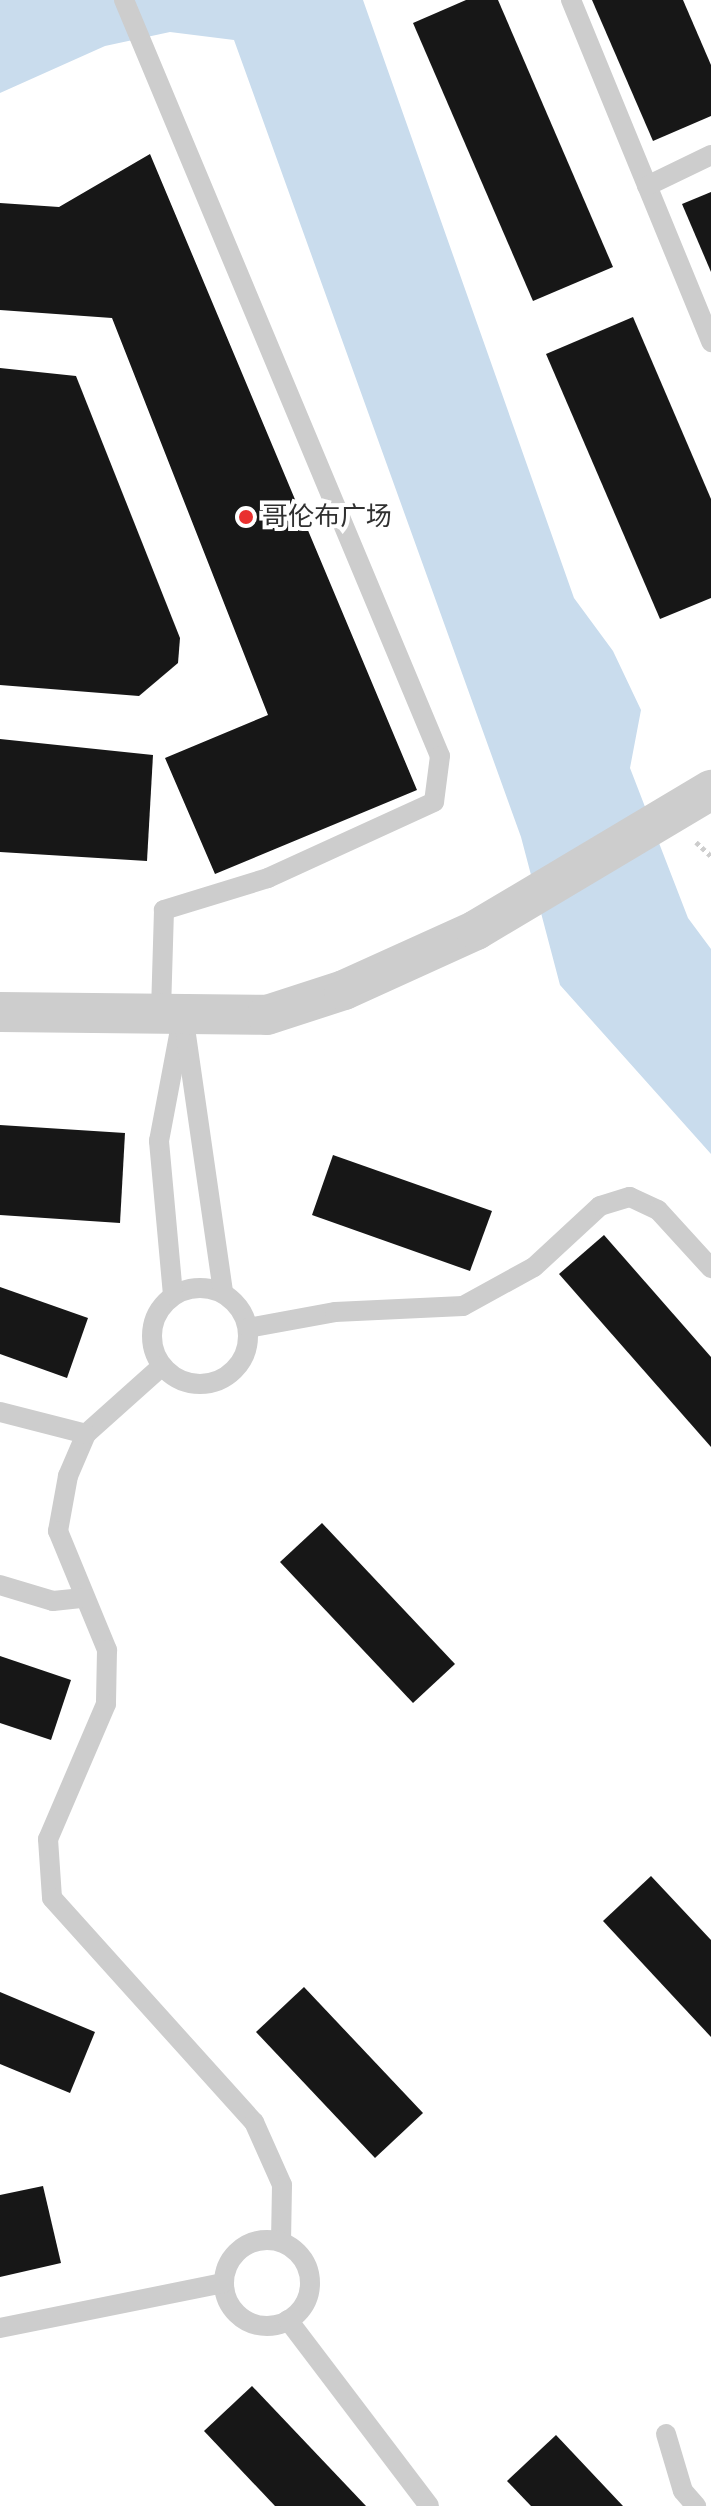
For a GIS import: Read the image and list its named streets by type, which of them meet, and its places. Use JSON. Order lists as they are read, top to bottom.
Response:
{
  "places": ["哥伦布广场"]
}
